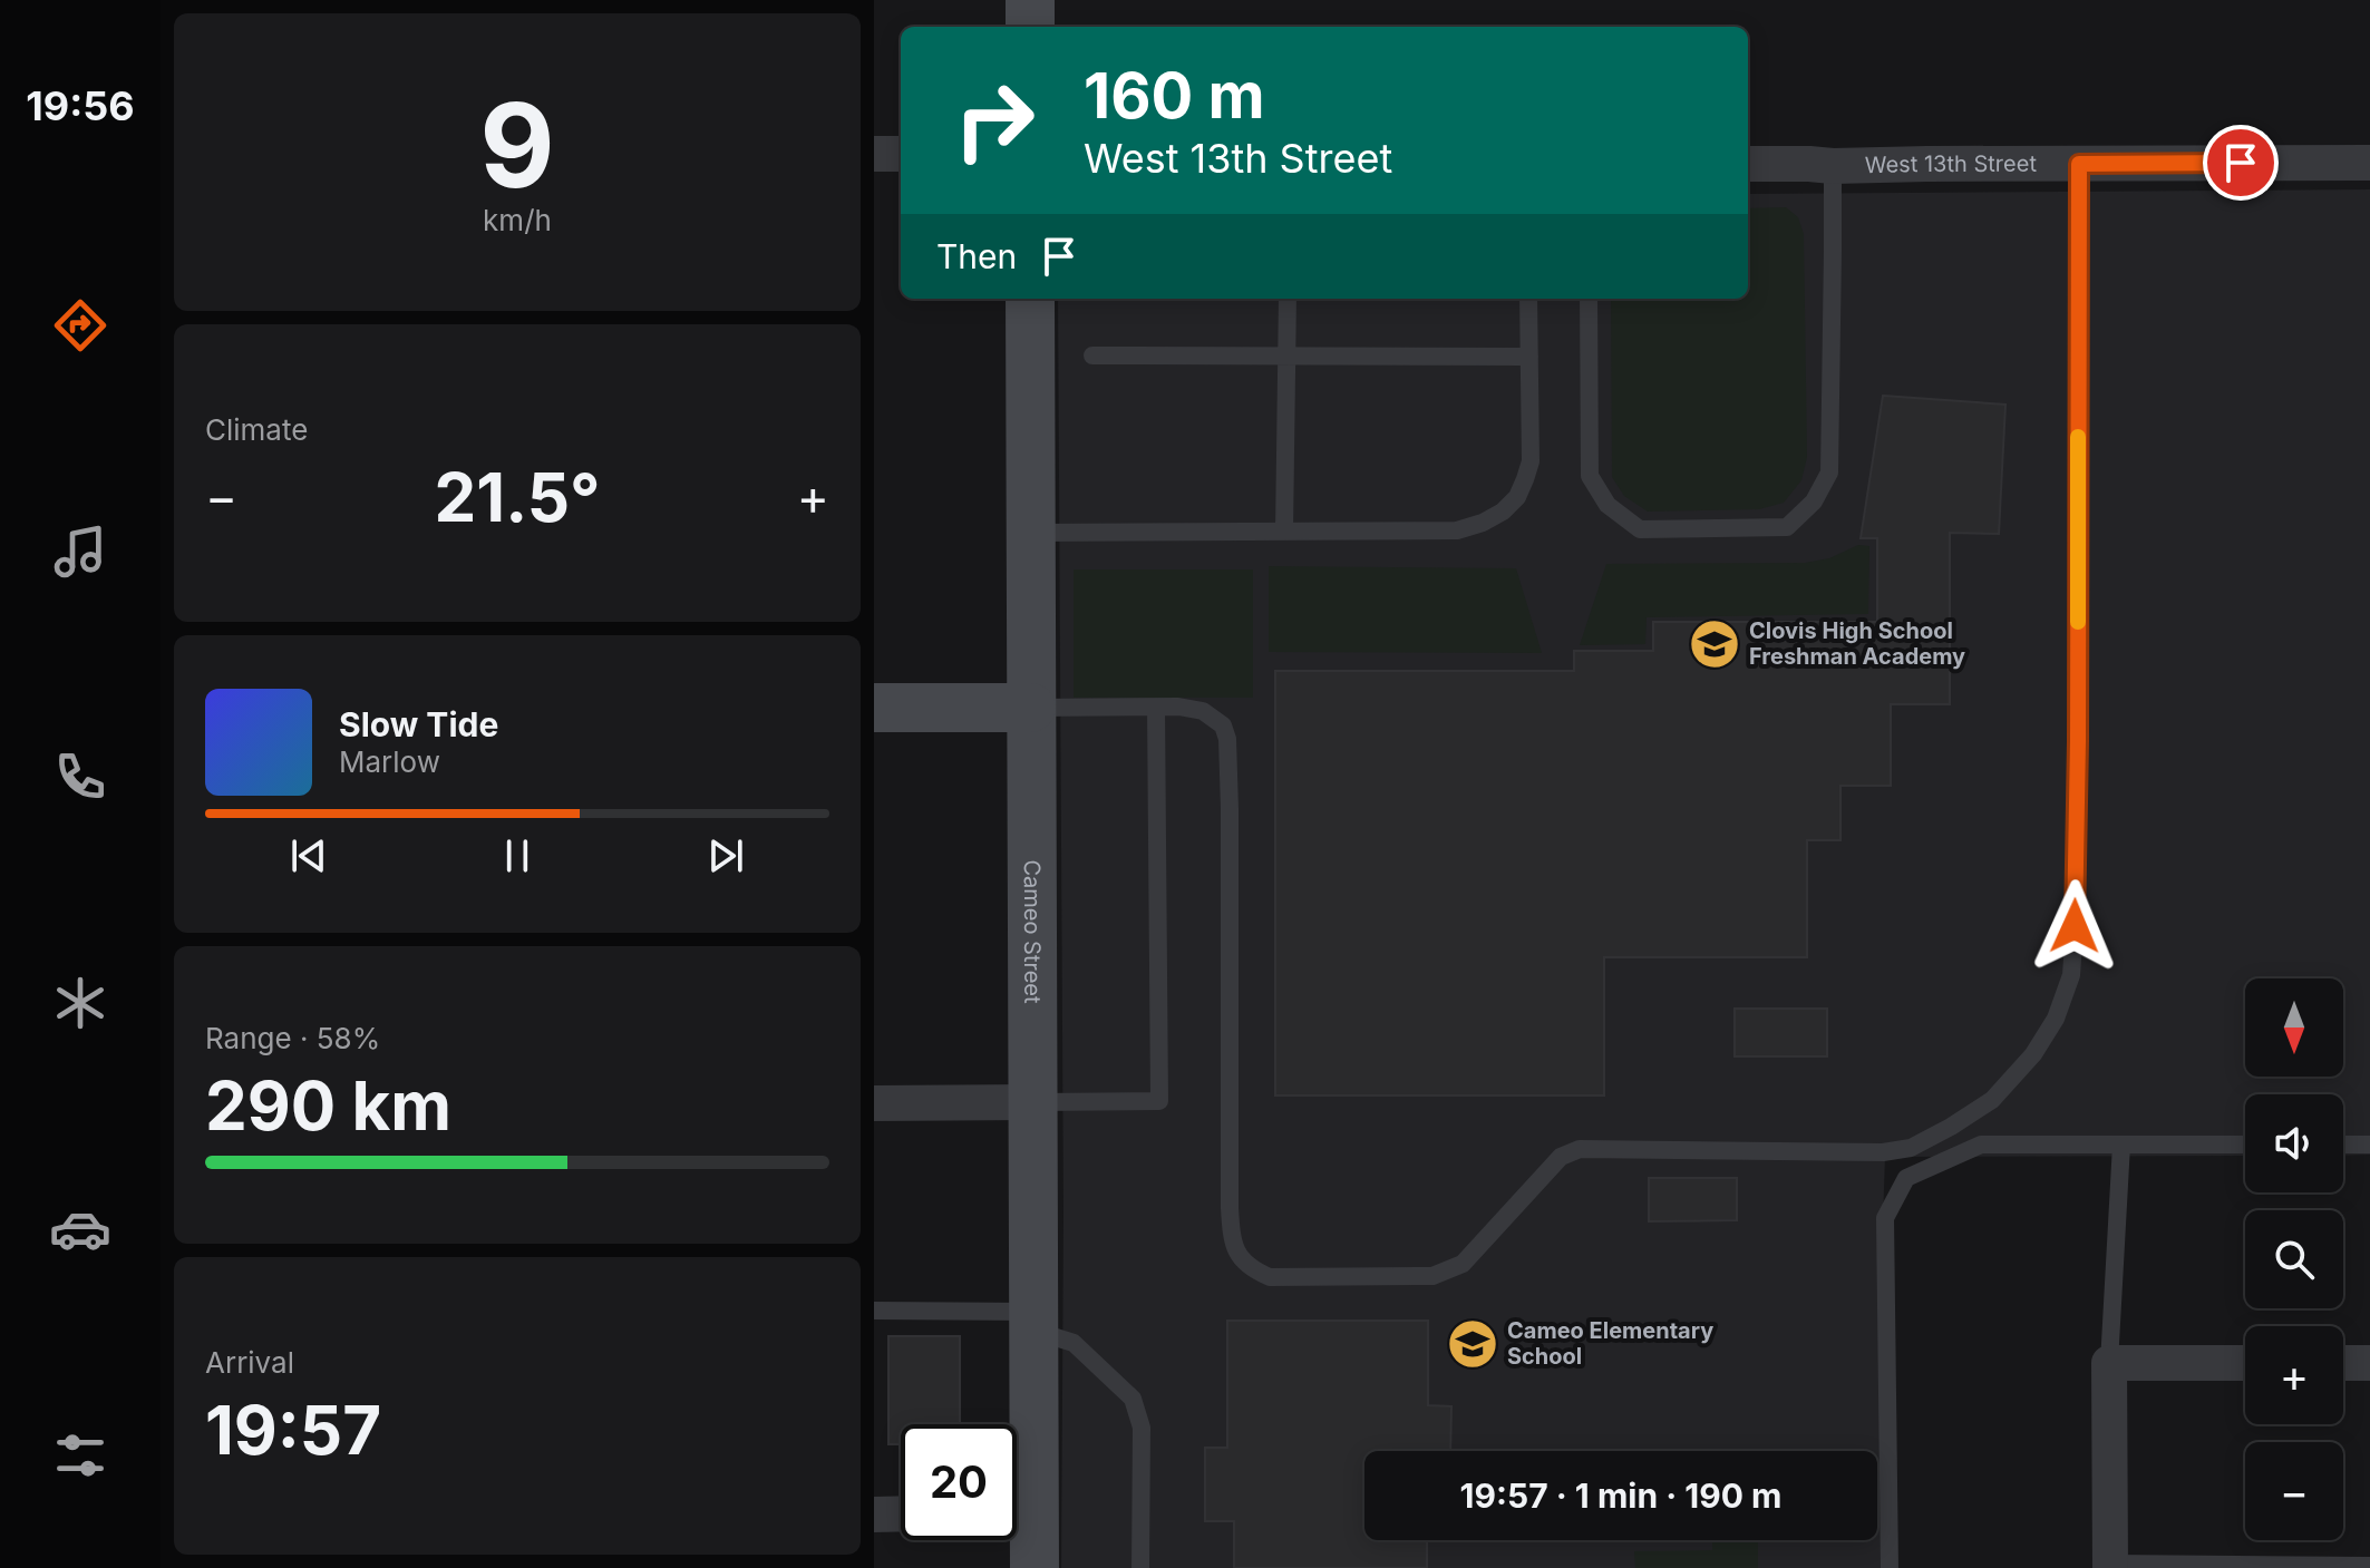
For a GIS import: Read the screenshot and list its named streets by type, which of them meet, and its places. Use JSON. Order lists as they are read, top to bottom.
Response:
{
  "streets": {
    "street": ["West 13th Street", "Cameo Street"]
  },
  "places": {
    "school or university": ["Clovis High School Freshman Academy", "Cameo Elementary School"]
  },
  "north": "bottom",
  "page": {
    "tabs": "19:56",
    "tile": [
      ["9", "km/h"],
      "Climate",
      ["Range · 58%", "290 km"],
      ["Arrival", "19:57"]
    ],
    "turn": ["160 m", "West 13th Street"],
    "then": "Then",
    "heat": ["−", "21.5°", "+"],
    "song": ["Slow Tide", "Marlow"],
    "map_buttons": ["+", "−"],
    "limit": "20",
    "trip": "19:57 · 1 min · 190 m"
  }
}
